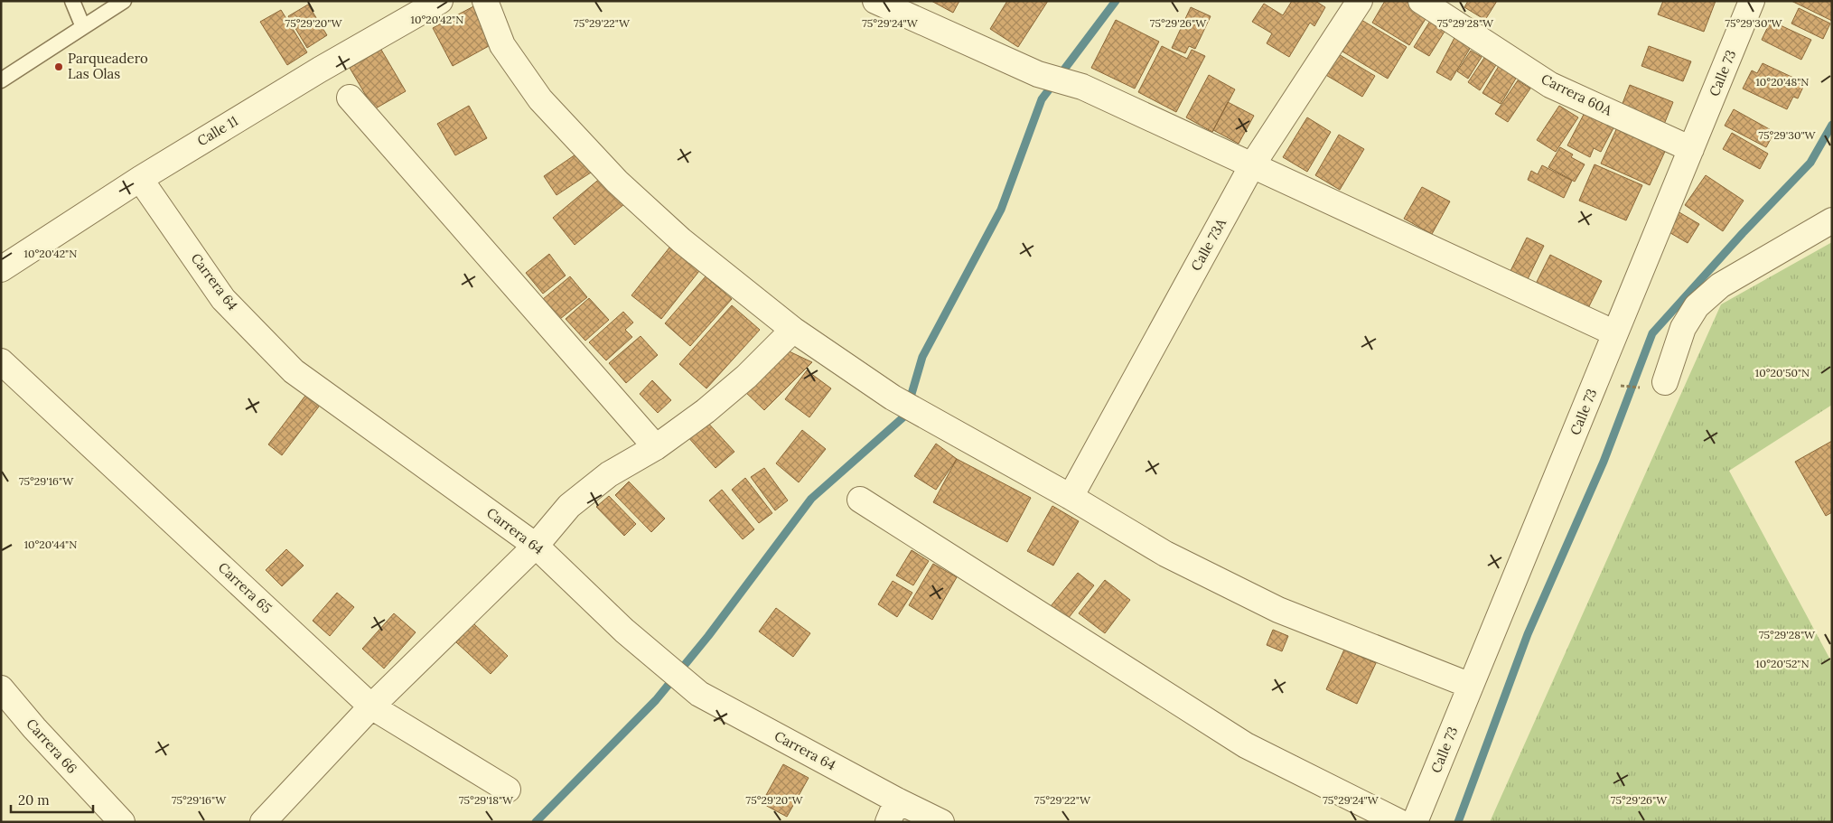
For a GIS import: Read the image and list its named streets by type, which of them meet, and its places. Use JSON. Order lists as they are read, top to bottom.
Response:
{
  "streets": {
    "street": [
      "Calle 73",
      "Carrera 60A",
      "Calle 11",
      "Calle 73A",
      "Carrera 64",
      "Carrera 65",
      "Carrera 66"
    ]
  },
  "crossings": [
    ["Calle 73", "Carrera 60A"],
    ["Calle 11", "Carrera 64"]
  ],
  "places": ["Parqueadero Las Olas"],
  "scale_bar": "20 m",
  "coordinates": [
    "10°20'42\"N",
    "75°29'22\"W",
    "75°29'24\"W",
    "75°29'26\"W",
    "75°29'28\"W",
    "75°29'30\"W",
    "75°29'20\"W",
    "10°20'48\"N",
    "10°20'50\"N",
    "75°29'16\"W",
    "10°20'44\"N",
    "10°20'52\"N",
    "75°29'18\"W"
  ]
}
